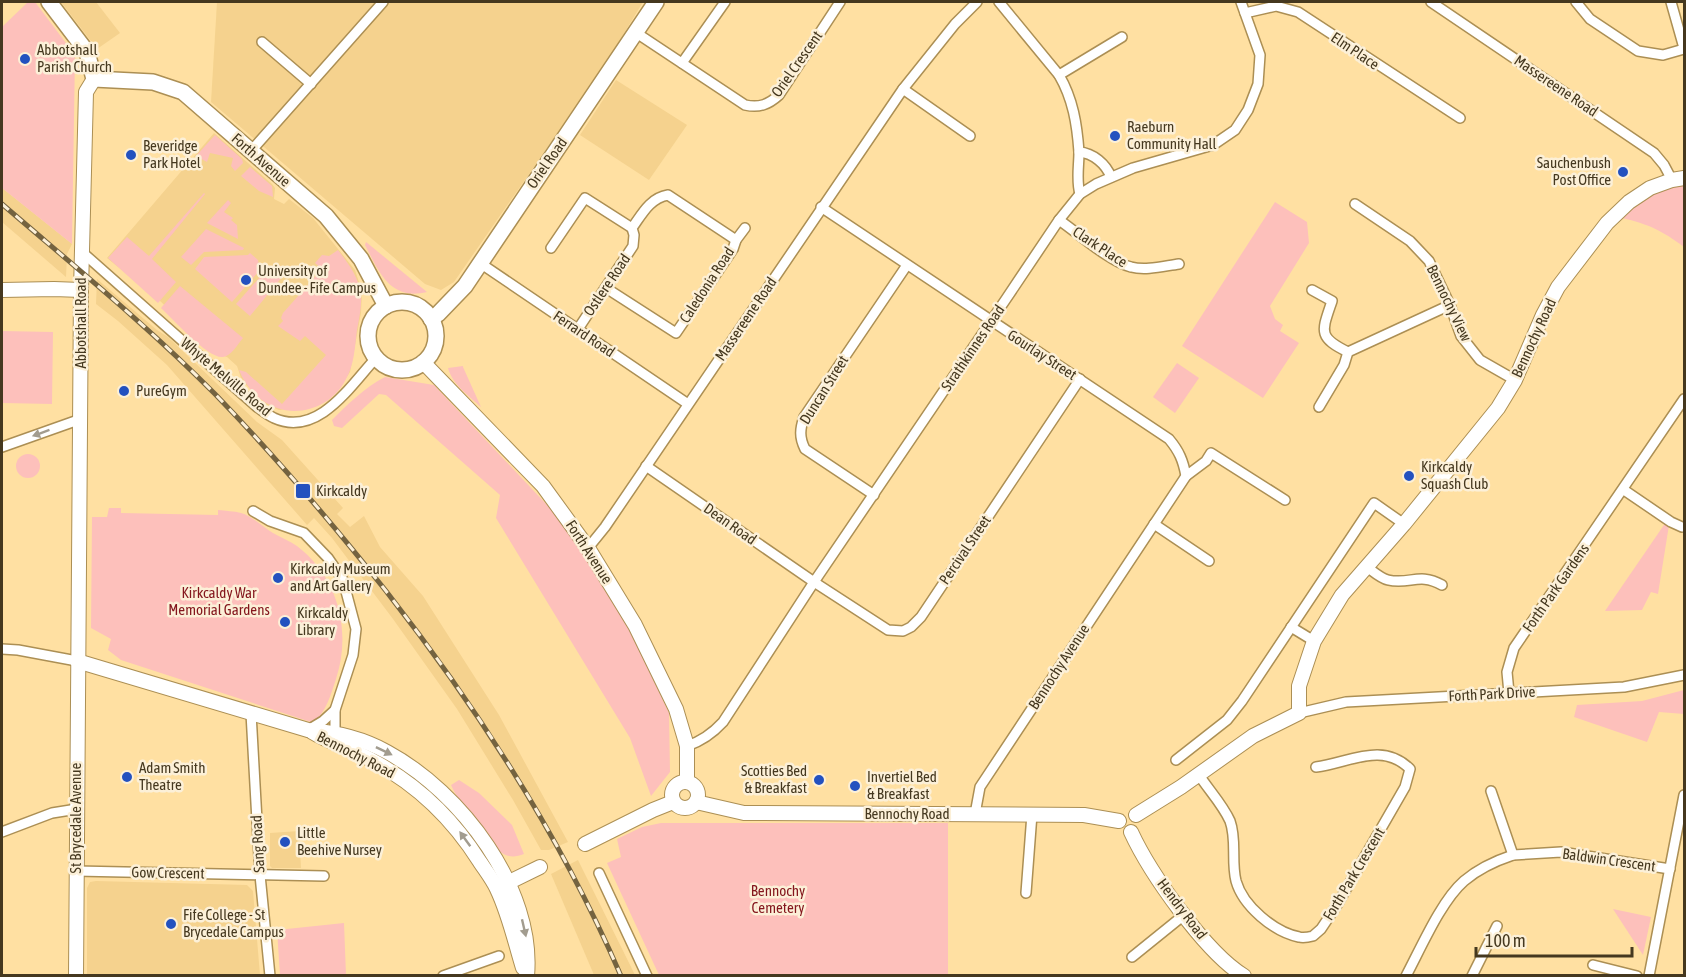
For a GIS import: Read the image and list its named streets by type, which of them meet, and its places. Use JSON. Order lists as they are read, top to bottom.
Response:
{
  "streets": {
    "main road": ["Forth Avenue", "Oriel Road"],
    "street": [
      "Elm Place",
      "Oriel Crescent",
      "Massereene Road",
      "Clark Place",
      "Ostlere Road",
      "Caledonia Road",
      "Bennochy View",
      "Abbotshall Road",
      "Ferrard Road",
      "Bennochy Road",
      "Strathkinnes Road",
      "Gourlay Street",
      "Whyte Melville Road",
      "Duncan Street",
      "Dean Road",
      "Percival Street",
      "Forth Park Gardens",
      "Bennochy Avenue",
      "Forth Park Drive",
      "St Brycedale Avenue",
      "Sang Road",
      "Baldwin Crescent",
      "Gow Crescent",
      "Forth Park Crescent",
      "Hendry Road"
    ]
  },
  "crossings": [
    ["Elm Place", "Strathkinnes Road"],
    ["Oriel Crescent", "Oriel Road"],
    ["Massereene Road", "Forth Avenue"],
    ["Massereene Road", "Ferrard Road"],
    ["Massereene Road", "Bennochy Road"],
    ["Massereene Road", "Gourlay Street"],
    ["Massereene Road", "Dean Road"],
    ["Forth Avenue", "Oriel Road"],
    ["Forth Avenue", "Abbotshall Road"],
    ["Forth Avenue", "Bennochy Road"],
    ["Forth Avenue", "Strathkinnes Road"],
    ["Forth Avenue", "Whyte Melville Road"],
    ["Oriel Road", "Ferrard Road"],
    ["Oriel Road", "Whyte Melville Road"],
    ["Clark Place", "Strathkinnes Road"],
    ["Ostlere Road", "Caledonia Road"],
    ["Ostlere Road", "Ferrard Road"],
    ["Bennochy View", "Bennochy Road"],
    ["Abbotshall Road", "Bennochy Road"],
    ["Abbotshall Road", "Whyte Melville Road"],
    ["Abbotshall Road", "St Brycedale Avenue"],
    ["Bennochy Road", "Bennochy Avenue"],
    ["Bennochy Road", "Forth Park Drive"],
    ["Bennochy Road", "St Brycedale Avenue"],
    ["Bennochy Road", "Sang Road"],
    ["Bennochy Road", "Hendry Road"],
    ["Strathkinnes Road", "Gourlay Street"],
    ["Strathkinnes Road", "Duncan Street"],
    ["Strathkinnes Road", "Dean Road"],
    ["Strathkinnes Road", "Percival Street"],
    ["Gourlay Street", "Duncan Street"],
    ["Gourlay Street", "Percival Street"],
    ["Gourlay Street", "Bennochy Avenue"],
    ["Dean Road", "Percival Street"],
    ["Forth Park Gardens", "Forth Park Drive"],
    ["St Brycedale Avenue", "Gow Crescent"],
    ["Sang Road", "Gow Crescent"]
  ],
  "parks": ["Kirkcaldy War Memorial Gardens", "Bennochy Cemetery"],
  "places": {
    "other": [
      "Abbotshall Parish Church",
      "Raeburn Community Hall",
      "Beveridge Park Hotel",
      "Sauchenbush Post Office",
      "University of Dundee - Fife Campus",
      "PureGym",
      "Kirkcaldy Squash Club",
      "Kirkcaldy Museum and Art Gallery",
      "Kirkcaldy Library",
      "Adam Smith Theatre",
      "Scotties Bed & Breakfast",
      "Invertiel Bed & Breakfast",
      "Little Beehive Nursey",
      "Fife College - St Brycedale Campus"
    ],
    "transit": ["Kirkcaldy"]
  },
  "scale_bar": "100 m"
}
